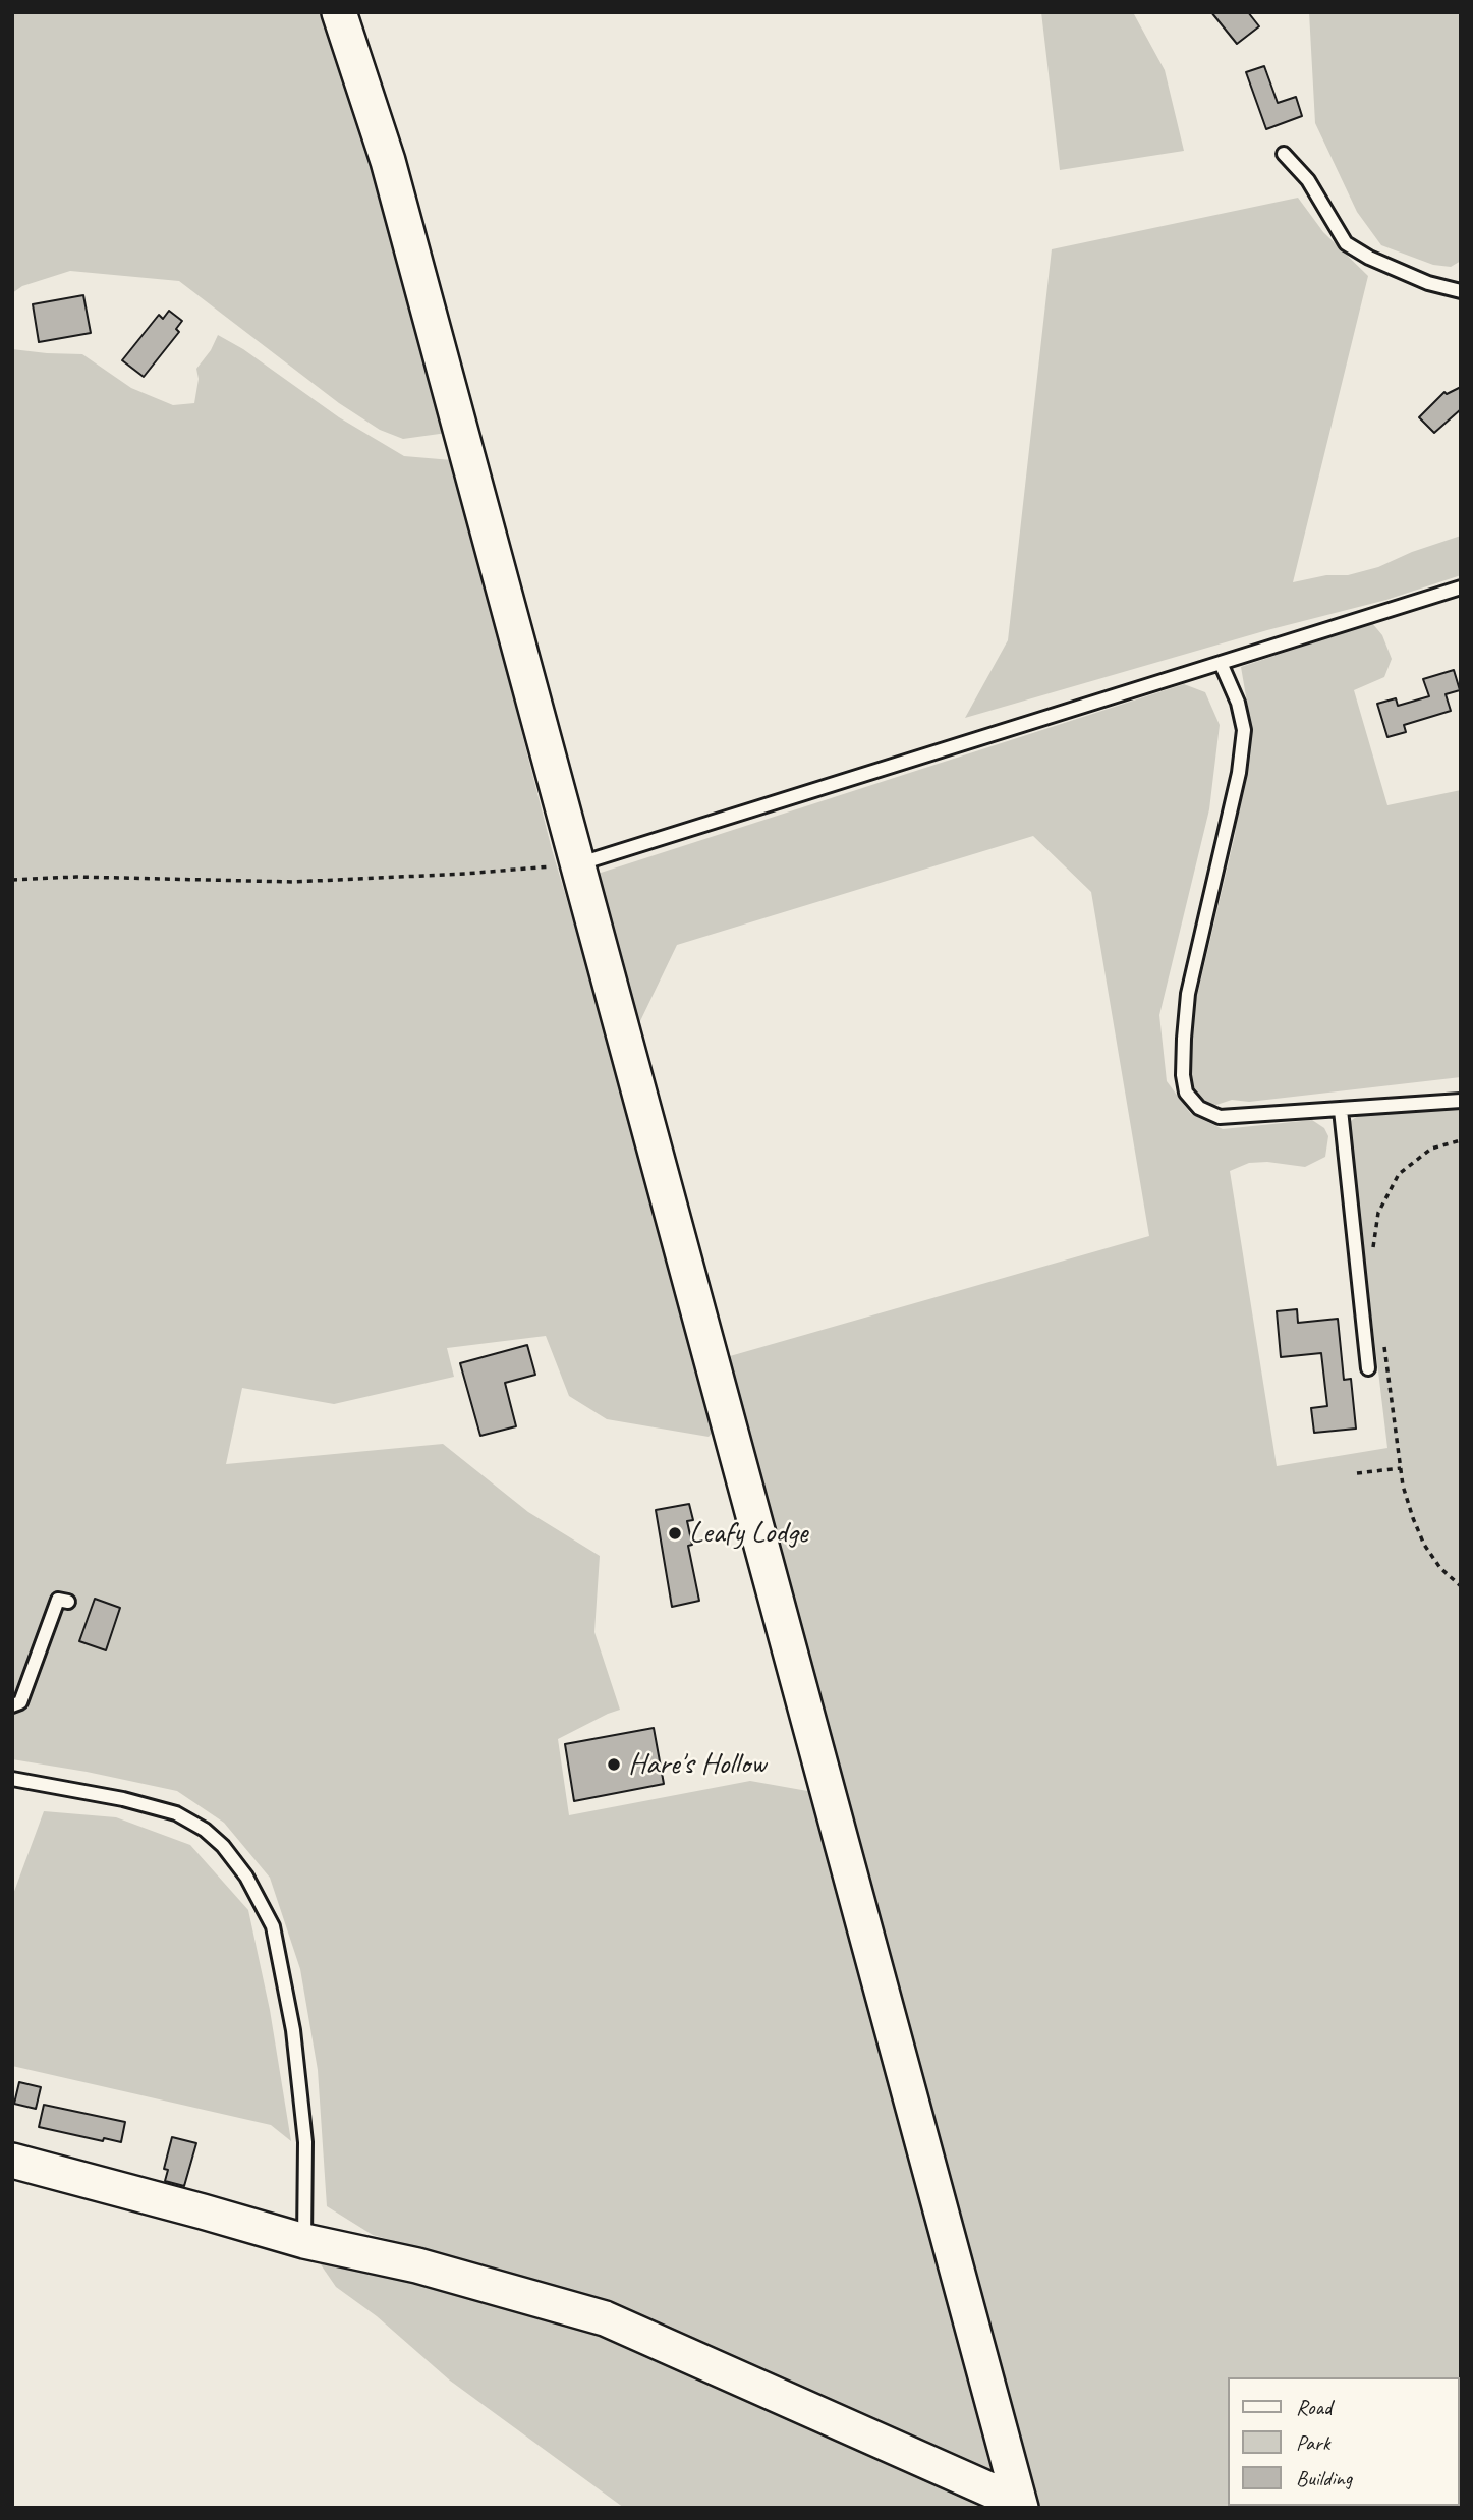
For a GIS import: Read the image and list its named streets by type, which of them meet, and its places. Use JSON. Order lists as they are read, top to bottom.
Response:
{
  "places": ["Leafy Lodge", "Hare's Hollow"],
  "legend": ["Road", "Park", "Building"]
}
